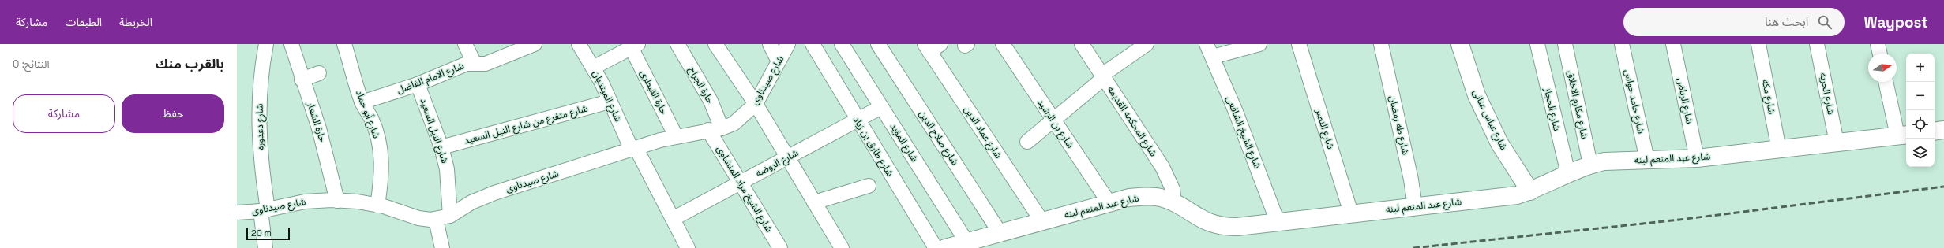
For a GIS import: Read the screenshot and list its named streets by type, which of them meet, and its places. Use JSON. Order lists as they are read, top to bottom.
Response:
{
  "streets": {
    "main road": ["شارع عباس عنانى", "شارع عبد المنعم لبنه"],
    "street": [
      "شارع الامام الفاضل",
      "شارع صيدناوى",
      "حارة الجراج",
      "حارة القبطرى",
      "شارع الحريه",
      "شارع الميتديان",
      "شارع مكه",
      "شارع الرياض",
      "شارع حامد حواس",
      "شارع مكارم الاخلاق",
      "شارع الحجاز",
      "شارع أبو حماد",
      "شارع المحكمه القديمه",
      "حارة الشعار",
      "شارع بن الرشيد",
      "شارع متفرع من شارع النيل السعيد",
      "شارع طه رمضان",
      "شارع دعدوره",
      "شارع النصر",
      "شارع النيل السعيد",
      "شارع عماد الدين",
      "شارع الشيخ الشافعى",
      "شارع صلاح الدين",
      "شارع المؤيد",
      "شارع طارق بن زياد",
      "شارع الروضه",
      "شارع الشيخ مراد المنشاوى"
    ]
  },
  "crossings": [
    ["شارع الامام الفاضل", "شارع أبو حماد"],
    ["شارع الامام الفاضل", "شارع النيل السعيد"],
    ["شارع صيدناوى", "حارة الجراج"],
    ["شارع صيدناوى", "حارة القبطرى"],
    ["شارع صيدناوى", "شارع الميتديان"],
    ["شارع صيدناوى", "شارع أبو حماد"],
    ["شارع صيدناوى", "حارة الشعار"],
    ["شارع صيدناوى", "شارع دعدوره"],
    ["شارع صيدناوى", "شارع النيل السعيد"],
    ["شارع صيدناوى", "شارع الشيخ مراد المنشاوى"],
    ["حارة الجراج", "شارع الشيخ مراد المنشاوى"],
    ["شارع الحريه", "شارع عبد المنعم لبنه"],
    ["شارع الميتديان", "شارع متفرع من شارع النيل السعيد"],
    ["شارع الميتديان", "شارع الروضه"],
    ["شارع مكه", "شارع عبد المنعم لبنه"],
    ["شارع الرياض", "شارع عبد المنعم لبنه"],
    ["شارع حامد حواس", "شارع عبد المنعم لبنه"],
    ["شارع مكارم الاخلاق", "شارع عبد المنعم لبنه"],
    ["شارع الحجاز", "شارع عبد المنعم لبنه"],
    ["شارع عباس عنانى", "شارع عبد المنعم لبنه"],
    ["شارع المحكمه القديمه", "شارع عبد المنعم لبنه"],
    ["شارع بن الرشيد", "شارع عبد المنعم لبنه"],
    ["شارع متفرع من شارع النيل السعيد", "شارع النيل السعيد"],
    ["شارع طه رمضان", "شارع عبد المنعم لبنه"],
    ["شارع النصر", "شارع عبد المنعم لبنه"],
    ["شارع عماد الدين", "شارع عبد المنعم لبنه"],
    ["شارع الشيخ الشافعى", "شارع عبد المنعم لبنه"],
    ["شارع صلاح الدين", "شارع عبد المنعم لبنه"],
    ["شارع المؤيد", "شارع عبد المنعم لبنه"],
    ["شارع المؤيد", "شارع الروضه"],
    ["شارع طارق بن زياد", "شارع الروضه"],
    ["شارع الروضه", "شارع الشيخ مراد المنشاوى"]
  ],
  "scale_bar": "20 m",
  "north": "right",
  "page": {
    "header": "Waypost",
    "search": "ابحث هنا",
    "nav": ["الخريطة", "الطبقات", "مشاركة"],
    "heading": ["بالقرب منك", "النتائج: 0"],
    "map_buttons": ["+", "−"],
    "buttons": ["حفظ", "مشاركة"],
    "scale": "20 m"
  }
}
